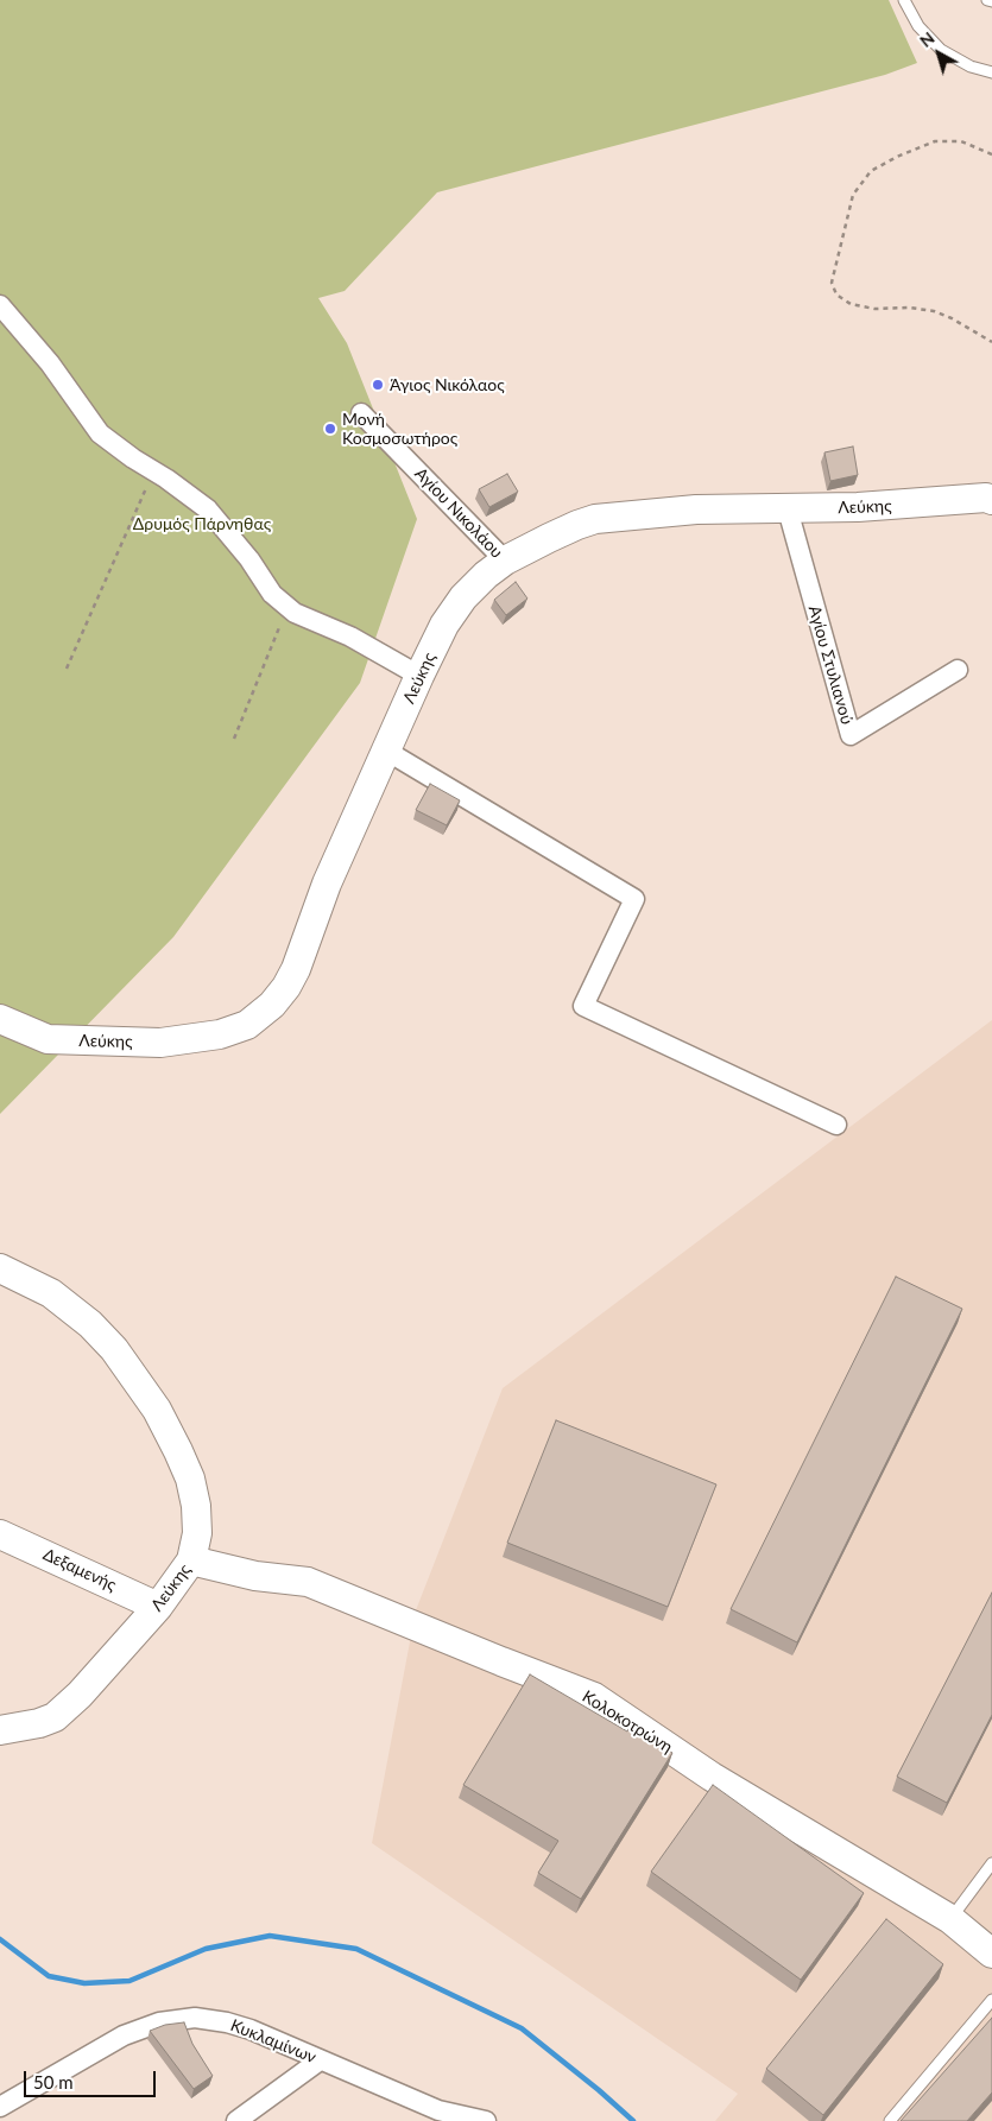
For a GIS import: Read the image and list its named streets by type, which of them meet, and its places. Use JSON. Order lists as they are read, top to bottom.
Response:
{
  "streets": {
    "street": [
      "Λεύκης",
      "Αγίου Νικολάου",
      "Αγίου Στυλιανού",
      "Δεξαμενής",
      "Κολοκοτρώνη",
      "Κυκλαμίνων"
    ]
  },
  "crossings": [
    ["Λεύκης", "Αγίου Νικολάου"],
    ["Λεύκης", "Αγίου Στυλιανού"],
    ["Λεύκης", "Δεξαμενής"],
    ["Λεύκης", "Κολοκοτρώνη"]
  ],
  "parks": ["Δρυμός Πάρνηθας"],
  "places": ["Άγιος Νικόλαος", "Μονή Κοσμοσωτήρος"],
  "scale_bar": "50 m",
  "north": "top left"
}
